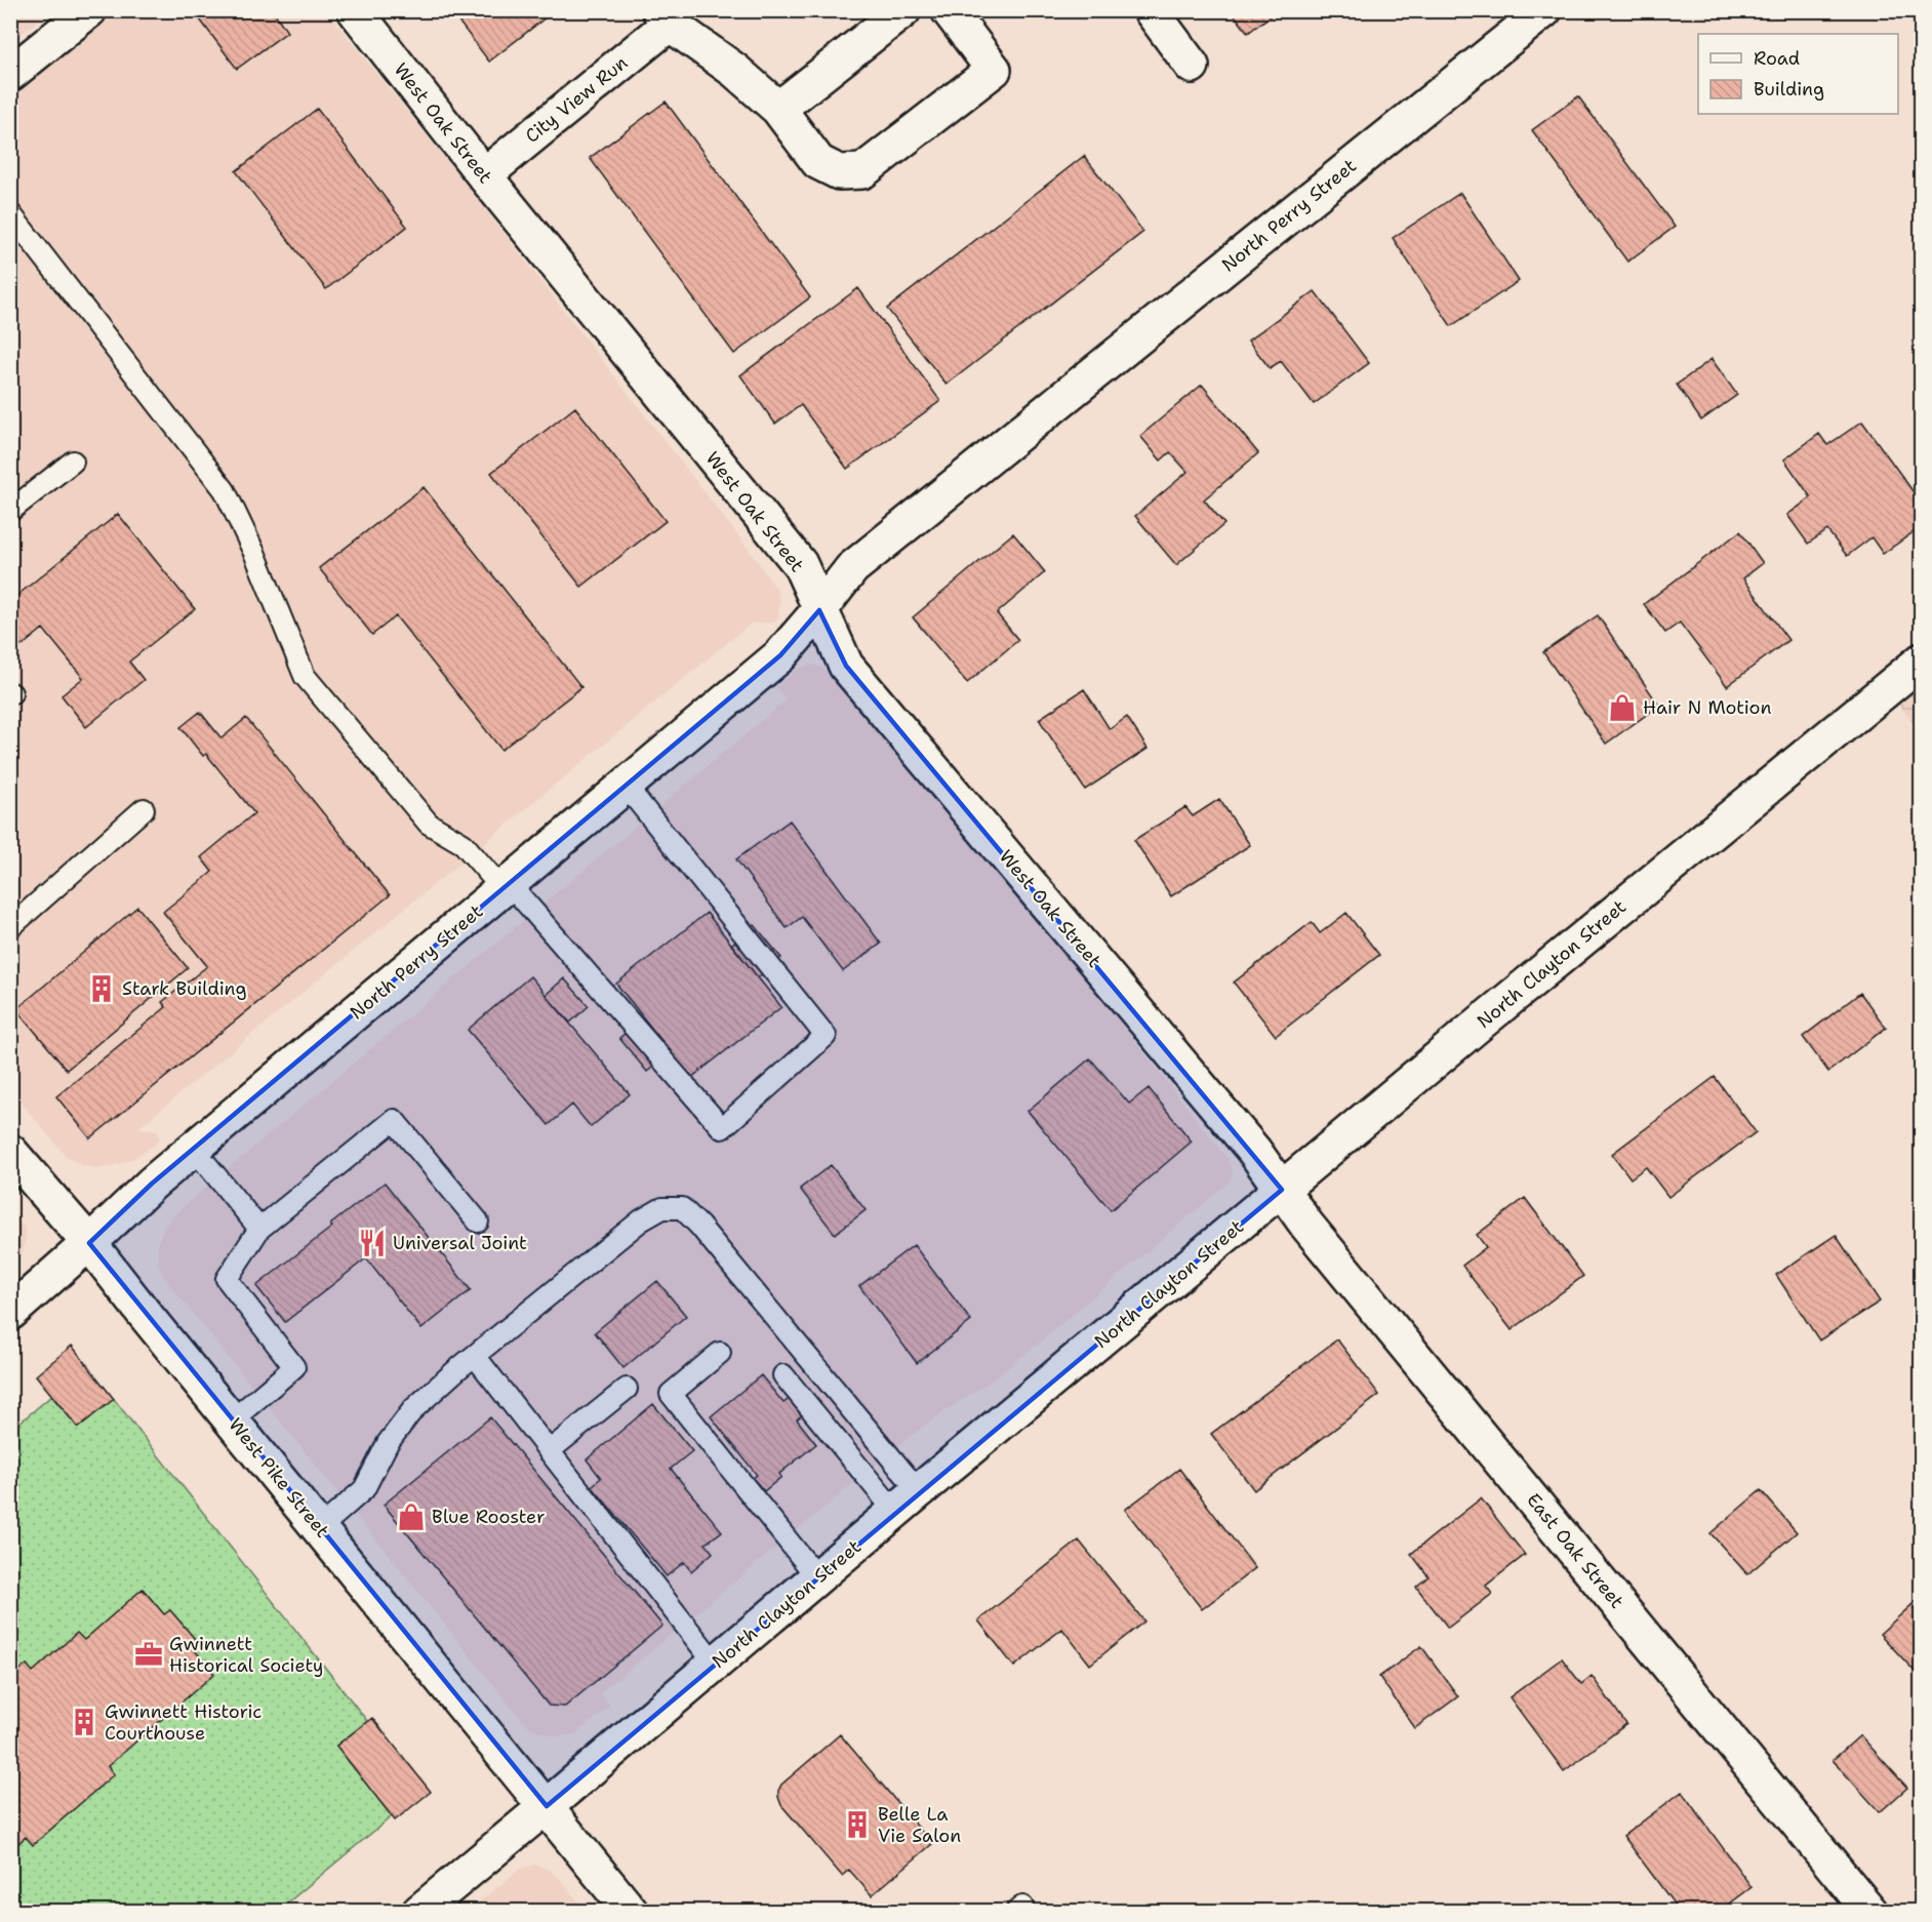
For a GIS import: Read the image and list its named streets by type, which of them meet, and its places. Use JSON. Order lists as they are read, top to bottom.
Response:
{
  "streets": {
    "street": [
      "City View Run",
      "West Oak Street",
      "North Perry Street",
      "North Clayton Street",
      "West Pike Street",
      "East Oak Street"
    ]
  },
  "crossings": [
    ["City View Run", "West Oak Street"],
    ["West Oak Street", "North Perry Street"],
    ["West Oak Street", "North Clayton Street"],
    ["West Oak Street", "East Oak Street"],
    ["North Perry Street", "West Pike Street"],
    ["North Clayton Street", "West Pike Street"],
    ["North Clayton Street", "East Oak Street"]
  ],
  "places": {
    "shop": ["Hair N Motion", "Blue Rooster"],
    "building": ["Stark Building", "Gwinnett Historic Courthouse", "Belle La Vie Salon"],
    "restaurant": ["Universal Joint"],
    "office": ["Gwinnett Historical Society"]
  },
  "legend": ["Road", "Building"]
}
